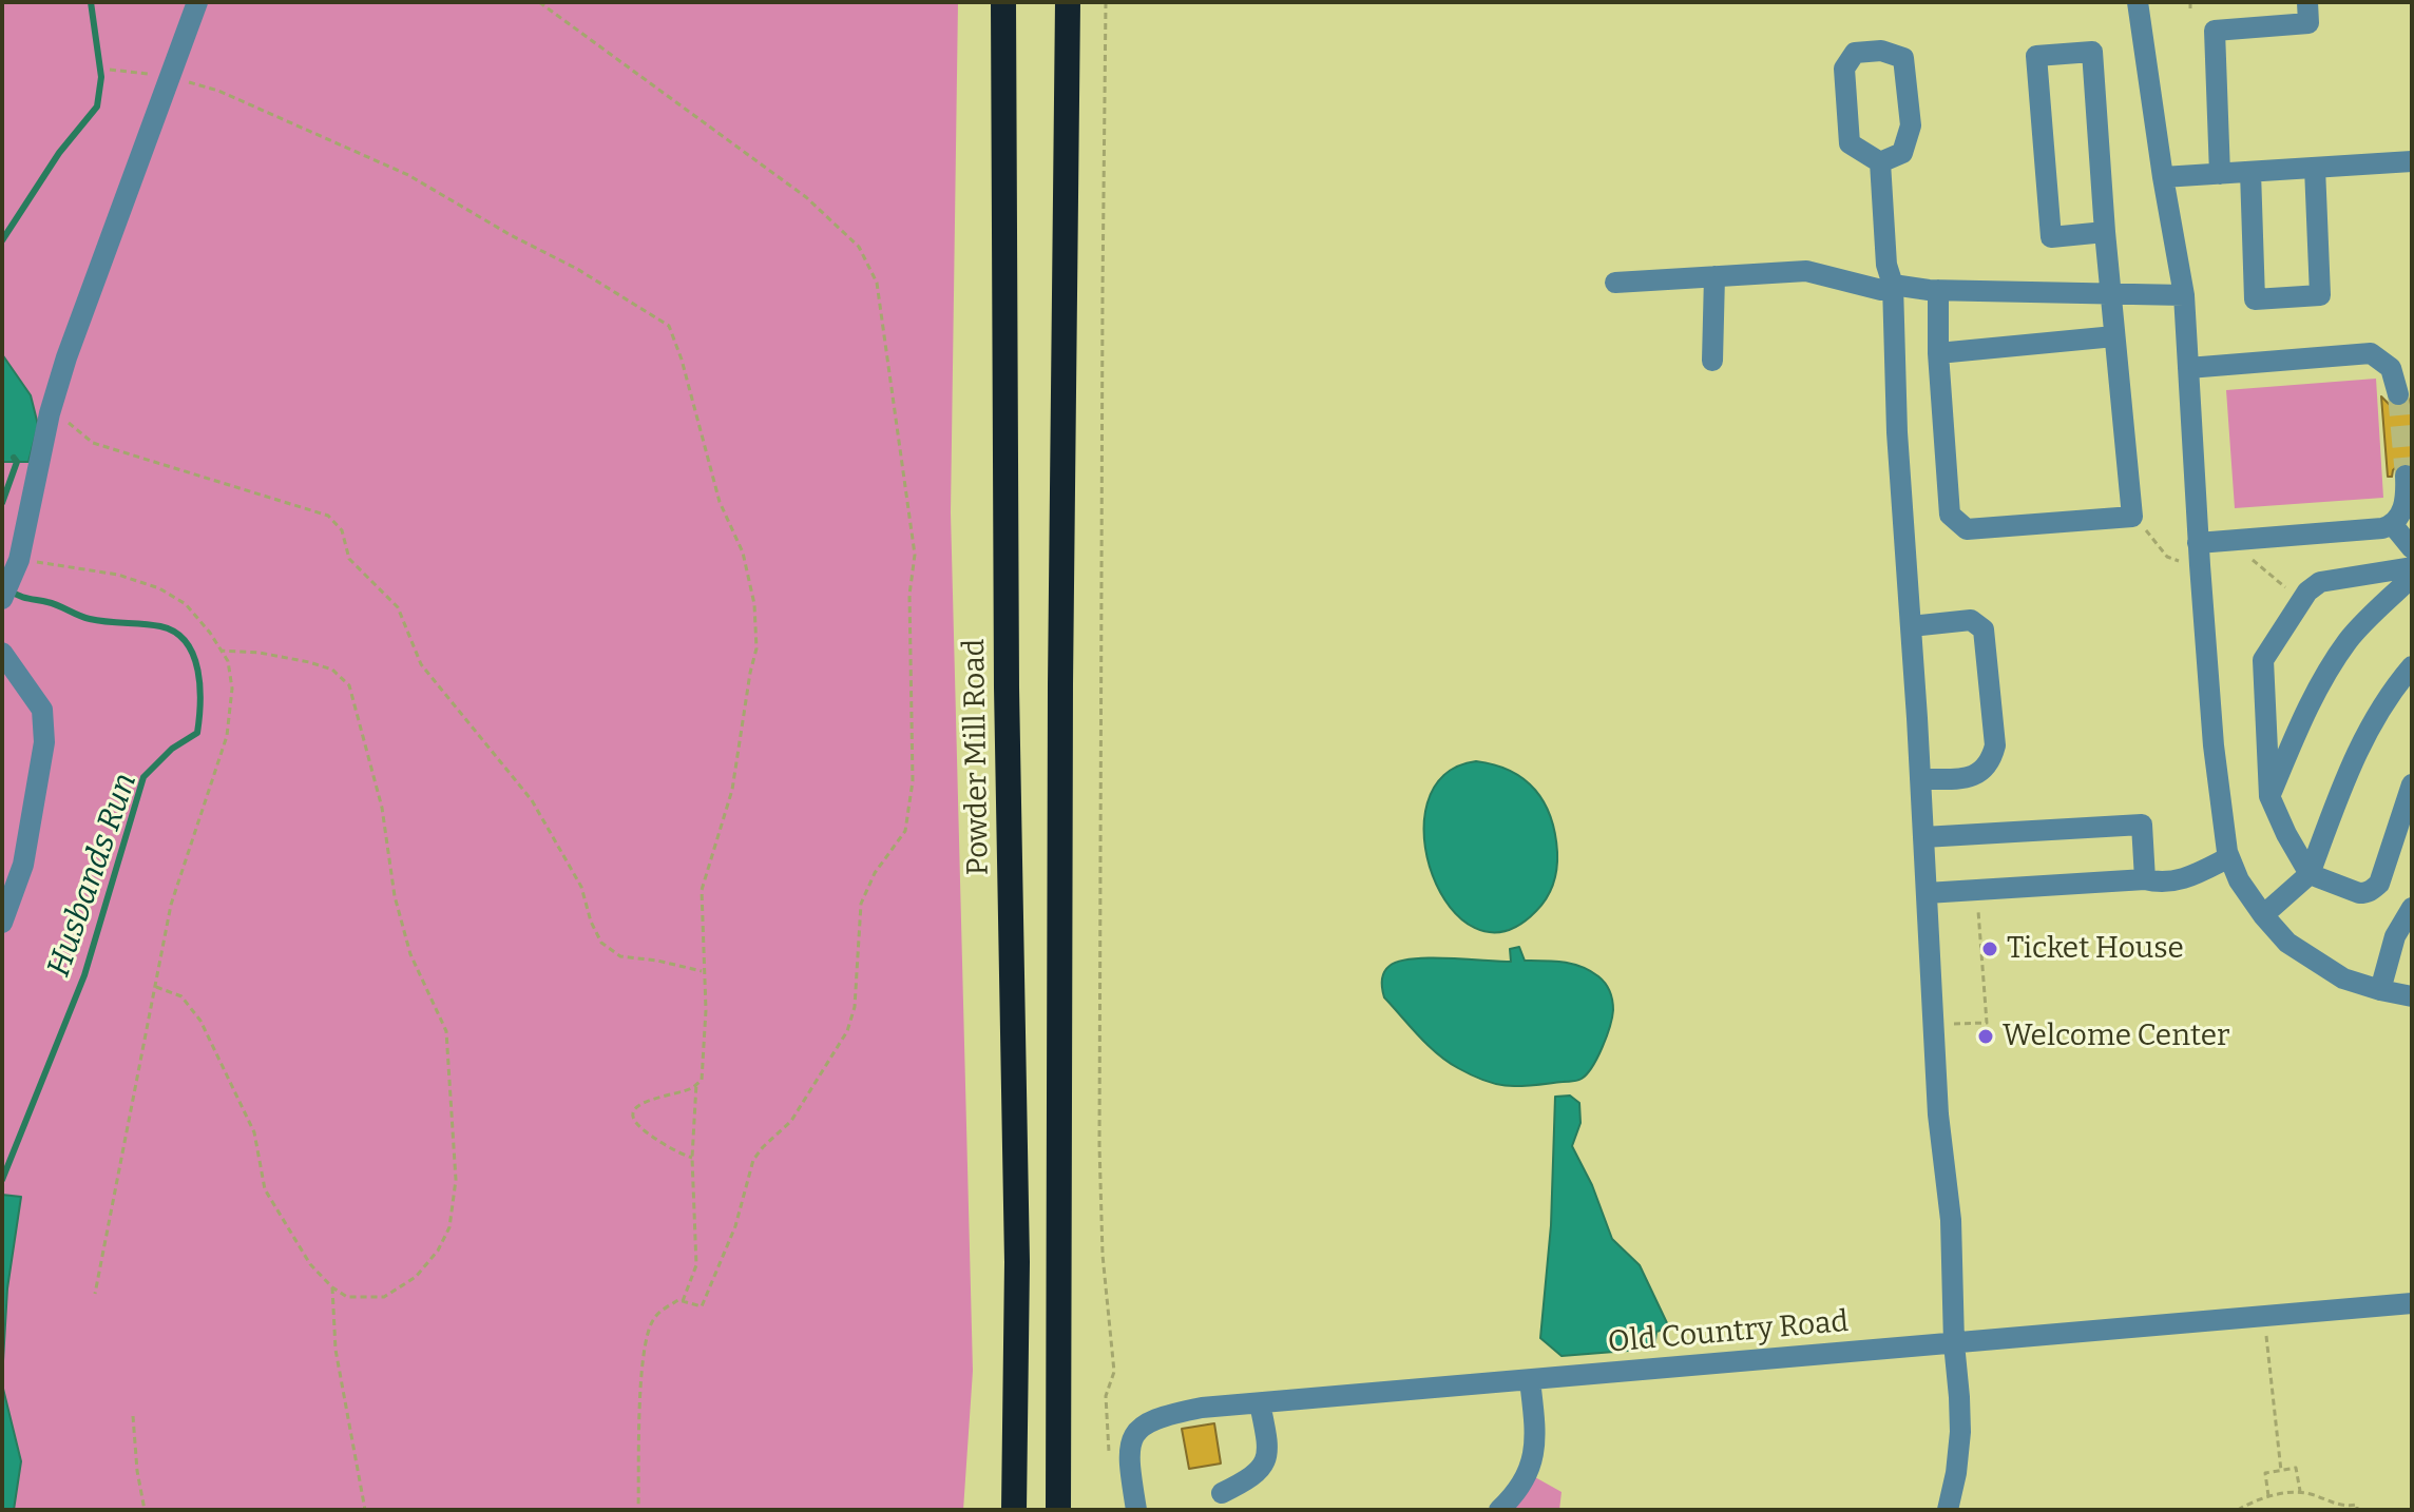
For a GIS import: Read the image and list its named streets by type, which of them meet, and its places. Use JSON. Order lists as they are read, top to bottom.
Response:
{
  "streets": {
    "highway": ["Powder Mill Road"],
    "street": ["Old Country Road"]
  },
  "water": ["Husbands Run"],
  "places": ["Ticket House", "Welcome Center"]
}
